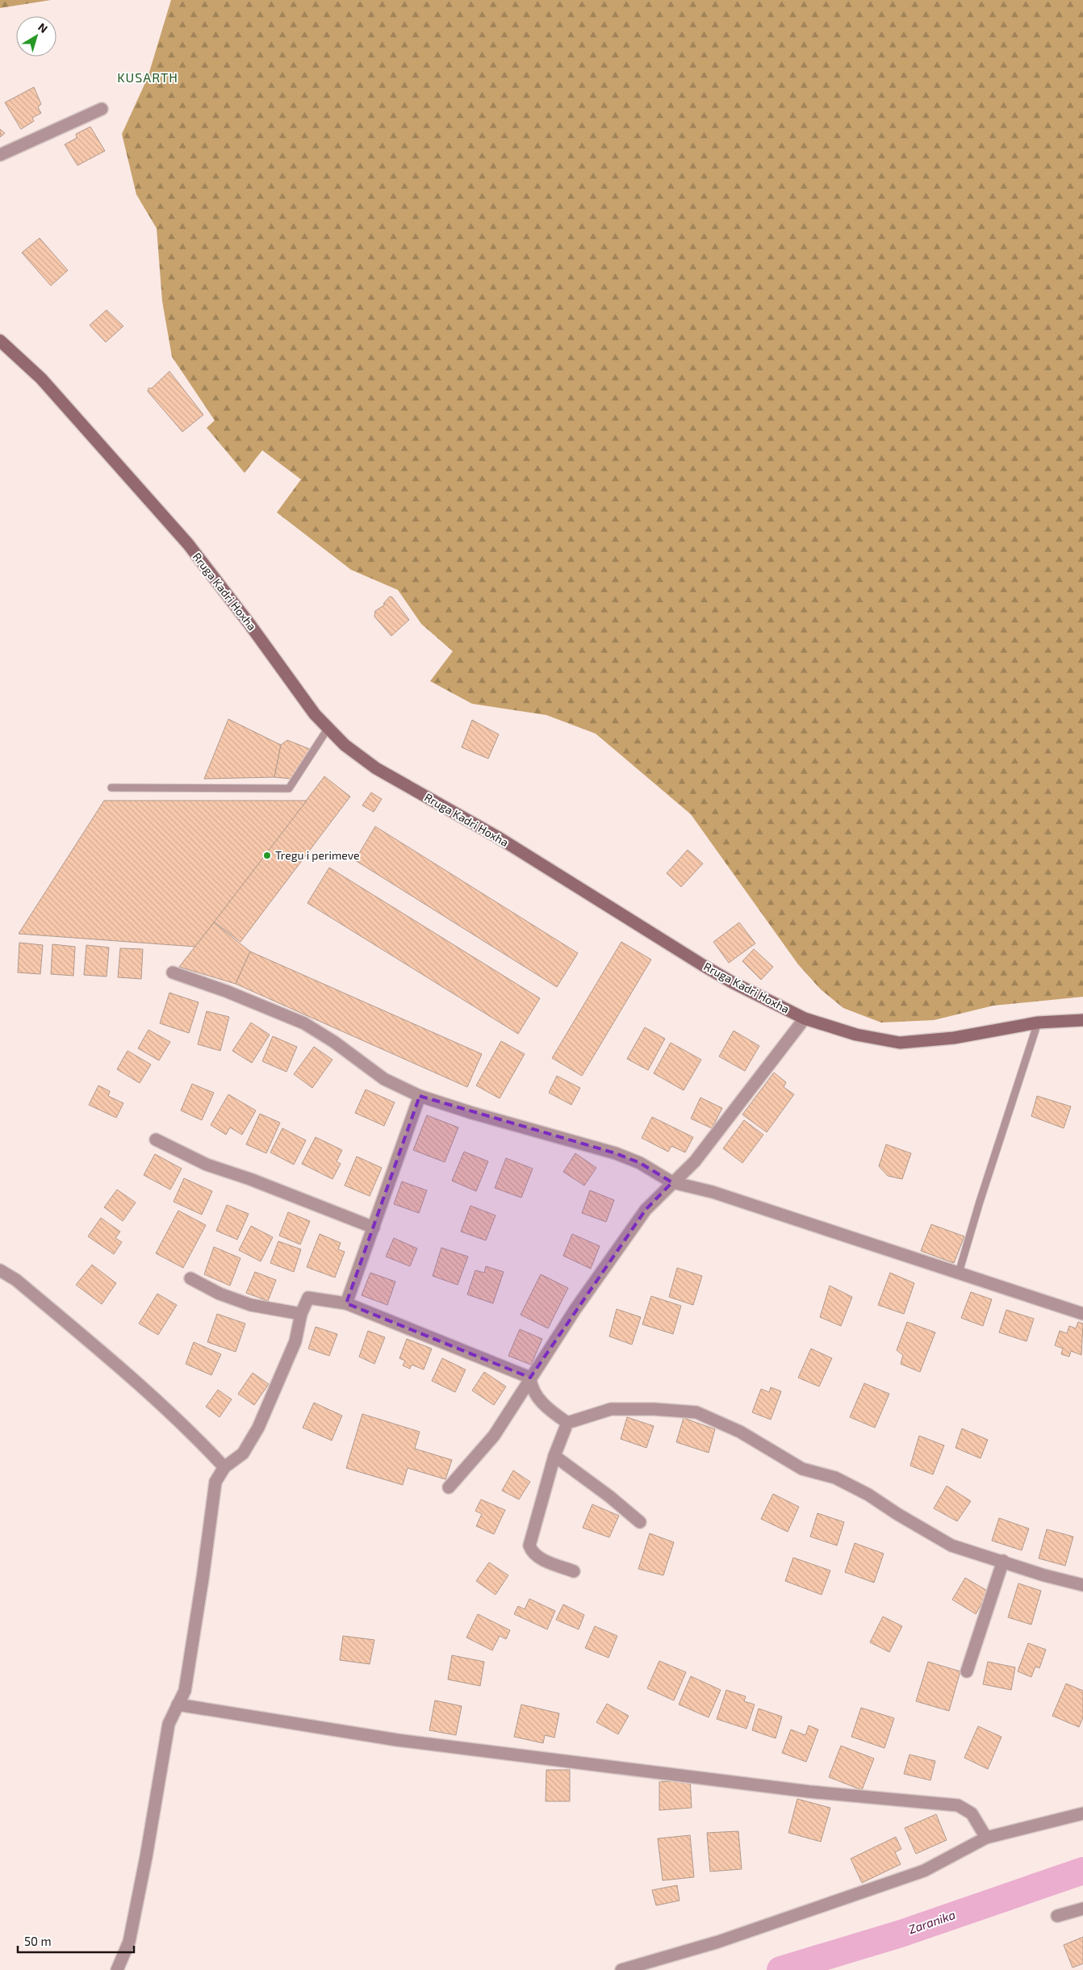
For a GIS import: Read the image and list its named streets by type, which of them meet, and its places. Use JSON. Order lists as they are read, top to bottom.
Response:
{
  "streets": {
    "main road": ["Rruga Kadri Hoxha"]
  },
  "districts": ["KUSARTH"],
  "water": ["Zaranika"],
  "places": ["Tregu i perimeve"],
  "scale_bar": "50 m",
  "north": "top right"
}
